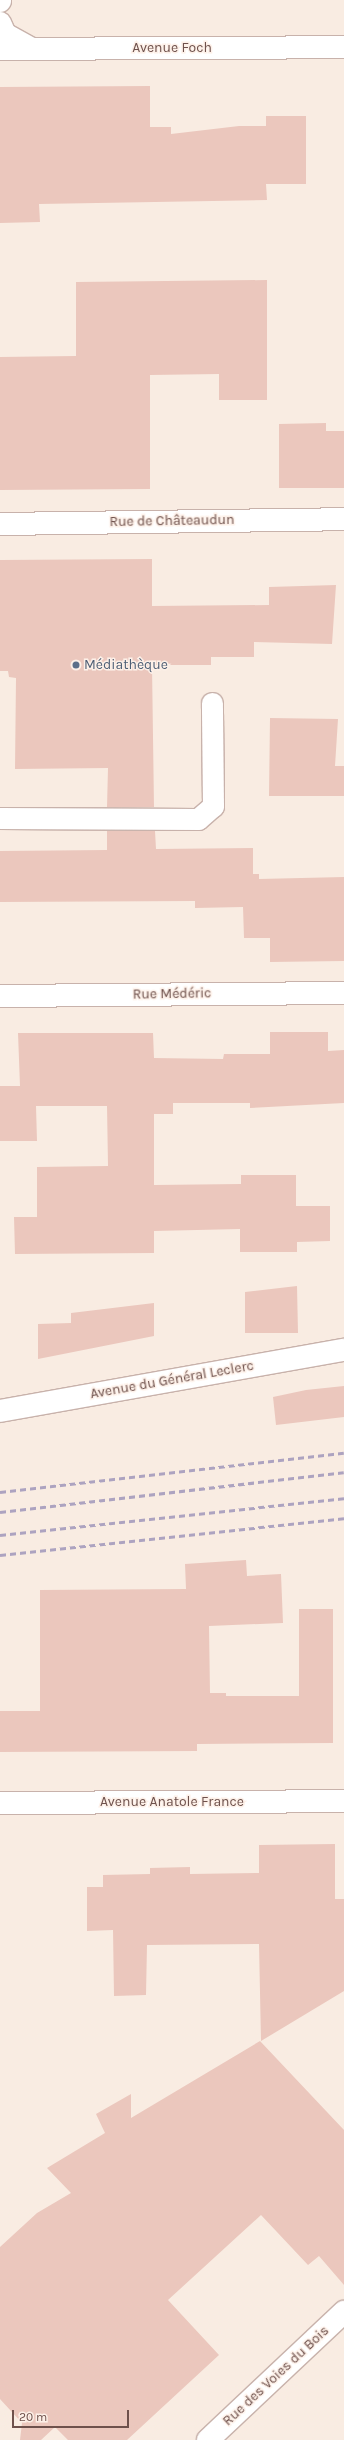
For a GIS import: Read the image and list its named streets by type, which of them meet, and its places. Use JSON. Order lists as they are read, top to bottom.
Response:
{
  "streets": {
    "street": [
      "Avenue Foch",
      "Rue de Châteaudun",
      "Rue Médéric",
      "Avenue du Général Leclerc",
      "Avenue Anatole France",
      "Rue des Voies du Bois"
    ]
  },
  "places": ["Médiathèque"],
  "scale_bar": "20 m"
}
